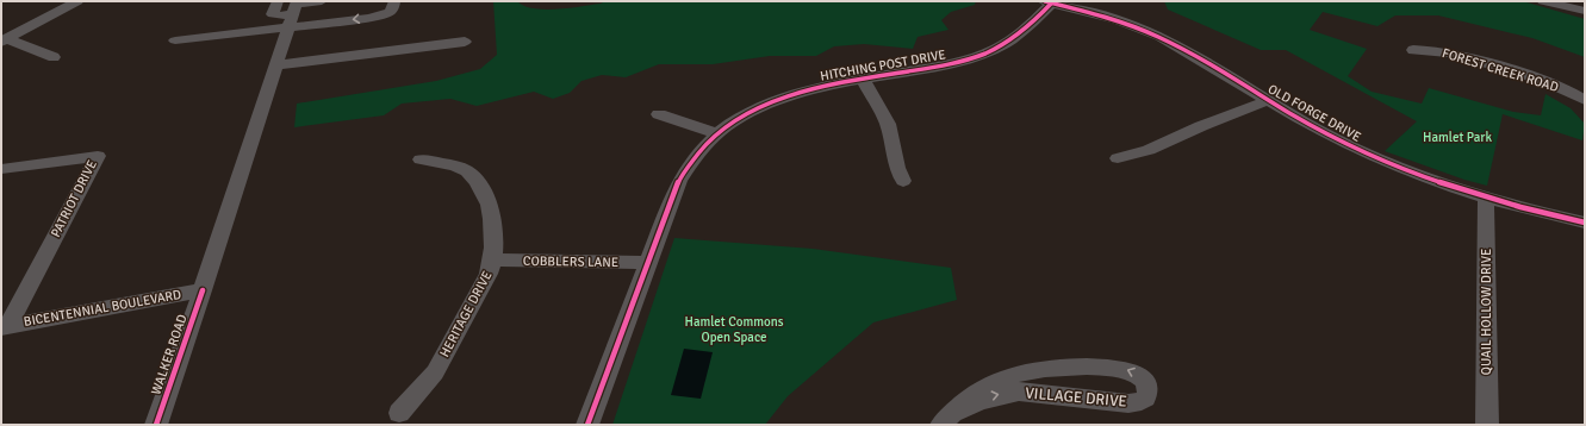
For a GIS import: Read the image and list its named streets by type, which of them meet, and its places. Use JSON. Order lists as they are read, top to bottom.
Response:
{
  "streets": {
    "street": [
      "HITCHING POST DRIVE",
      "FOREST CREEK ROAD",
      "OLD FORGE DRIVE",
      "PATRIOT DRIVE",
      "COBBLERS LANE",
      "BICENTENNIAL BOULEVARD",
      "QUAIL HOLLOW DRIVE",
      "HERITAGE DRIVE",
      "WALKER ROAD",
      "VILLAGE DRIVE"
    ]
  },
  "crossings": [
    ["HITCHING POST DRIVE", "OLD FORGE DRIVE"],
    ["HITCHING POST DRIVE", "COBBLERS LANE"],
    ["OLD FORGE DRIVE", "QUAIL HOLLOW DRIVE"],
    ["PATRIOT DRIVE", "BICENTENNIAL BOULEVARD"],
    ["COBBLERS LANE", "HERITAGE DRIVE"],
    ["BICENTENNIAL BOULEVARD", "WALKER ROAD"]
  ],
  "parks": ["Hamlet Park", "Hamlet Commons Open Space"]
}
